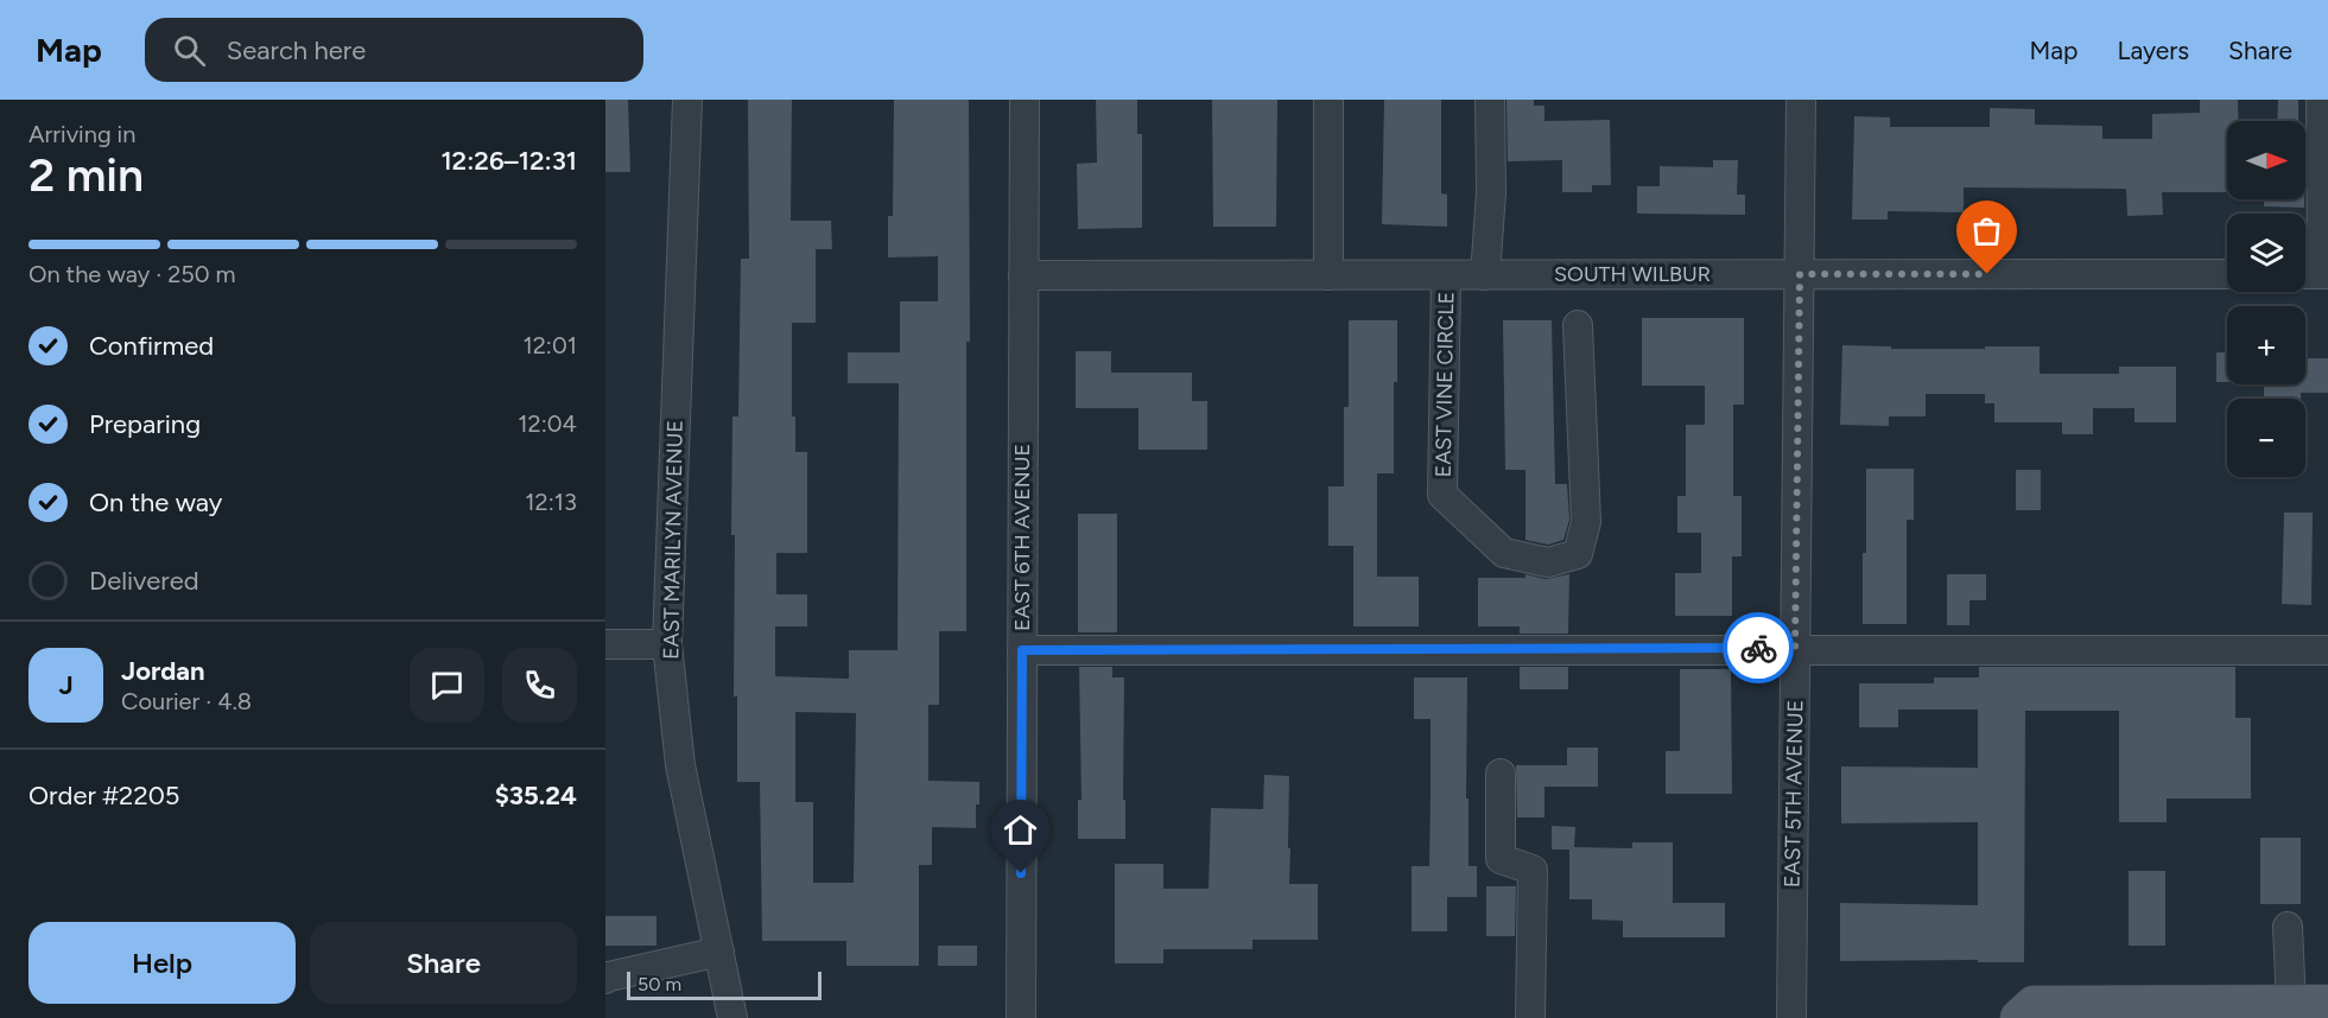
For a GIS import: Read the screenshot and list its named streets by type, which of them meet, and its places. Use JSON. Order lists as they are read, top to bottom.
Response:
{
  "streets": {
    "street": [
      "SOUTH WILBUR",
      "EAST VINE CIRCLE",
      "EAST 6TH AVENUE",
      "EAST MARILYN AVENUE",
      "EAST 5TH AVENUE"
    ]
  },
  "crossings": [
    ["SOUTH WILBUR", "EAST VINE CIRCLE"],
    ["SOUTH WILBUR", "EAST 6TH AVENUE"],
    ["SOUTH WILBUR", "EAST 5TH AVENUE"]
  ],
  "scale_bar": "50 m",
  "north": "right",
  "page": {
    "header": "Map",
    "search": "Search here",
    "nav": ["Map", "Layers", "Share"],
    "heading": ["2 min", "Arriving in", "12:26–12:31"],
    "panel": [
      "Jordan",
      "Courier · 4.8",
      "Order #2205",
      "$35.24"
    ],
    "map_buttons": ["+", "−"],
    "bar": "On the way · 250 m",
    "list": [
      ["Confirmed", "12:01"],
      ["Preparing", "12:04"],
      ["On the way", "12:13"],
      "Delivered"
    ],
    "round": "J",
    "buttons": ["Help", "Share"],
    "scale": "50 m"
  }
}
